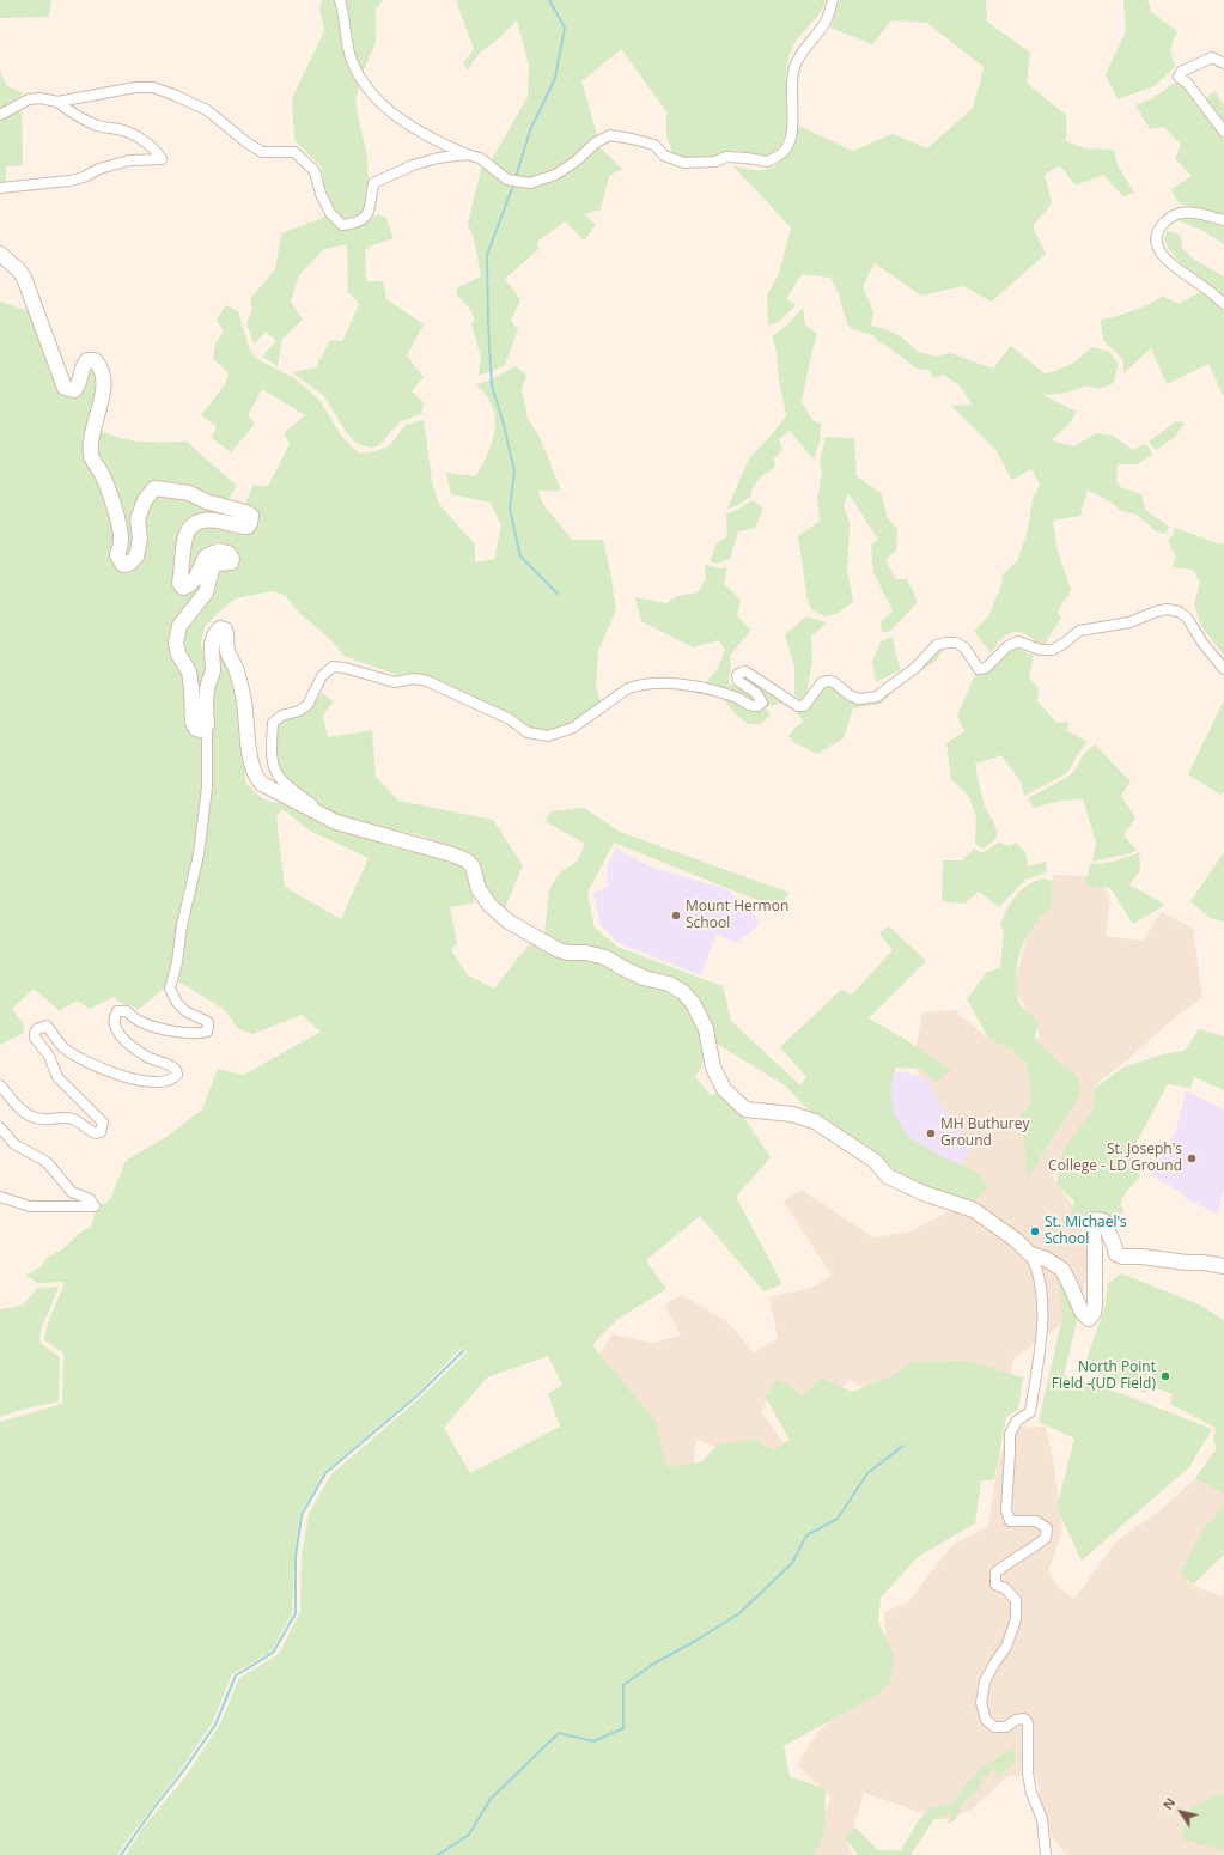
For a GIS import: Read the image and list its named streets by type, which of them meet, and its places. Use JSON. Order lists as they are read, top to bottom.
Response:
{
  "places": [
    "Mount Hermon School",
    "MH Buthurey Ground",
    "St. Joseph's College - LD Ground",
    "St. Michael's School",
    "North Point Field -(UD Field)"
  ],
  "north": "top left"
}
